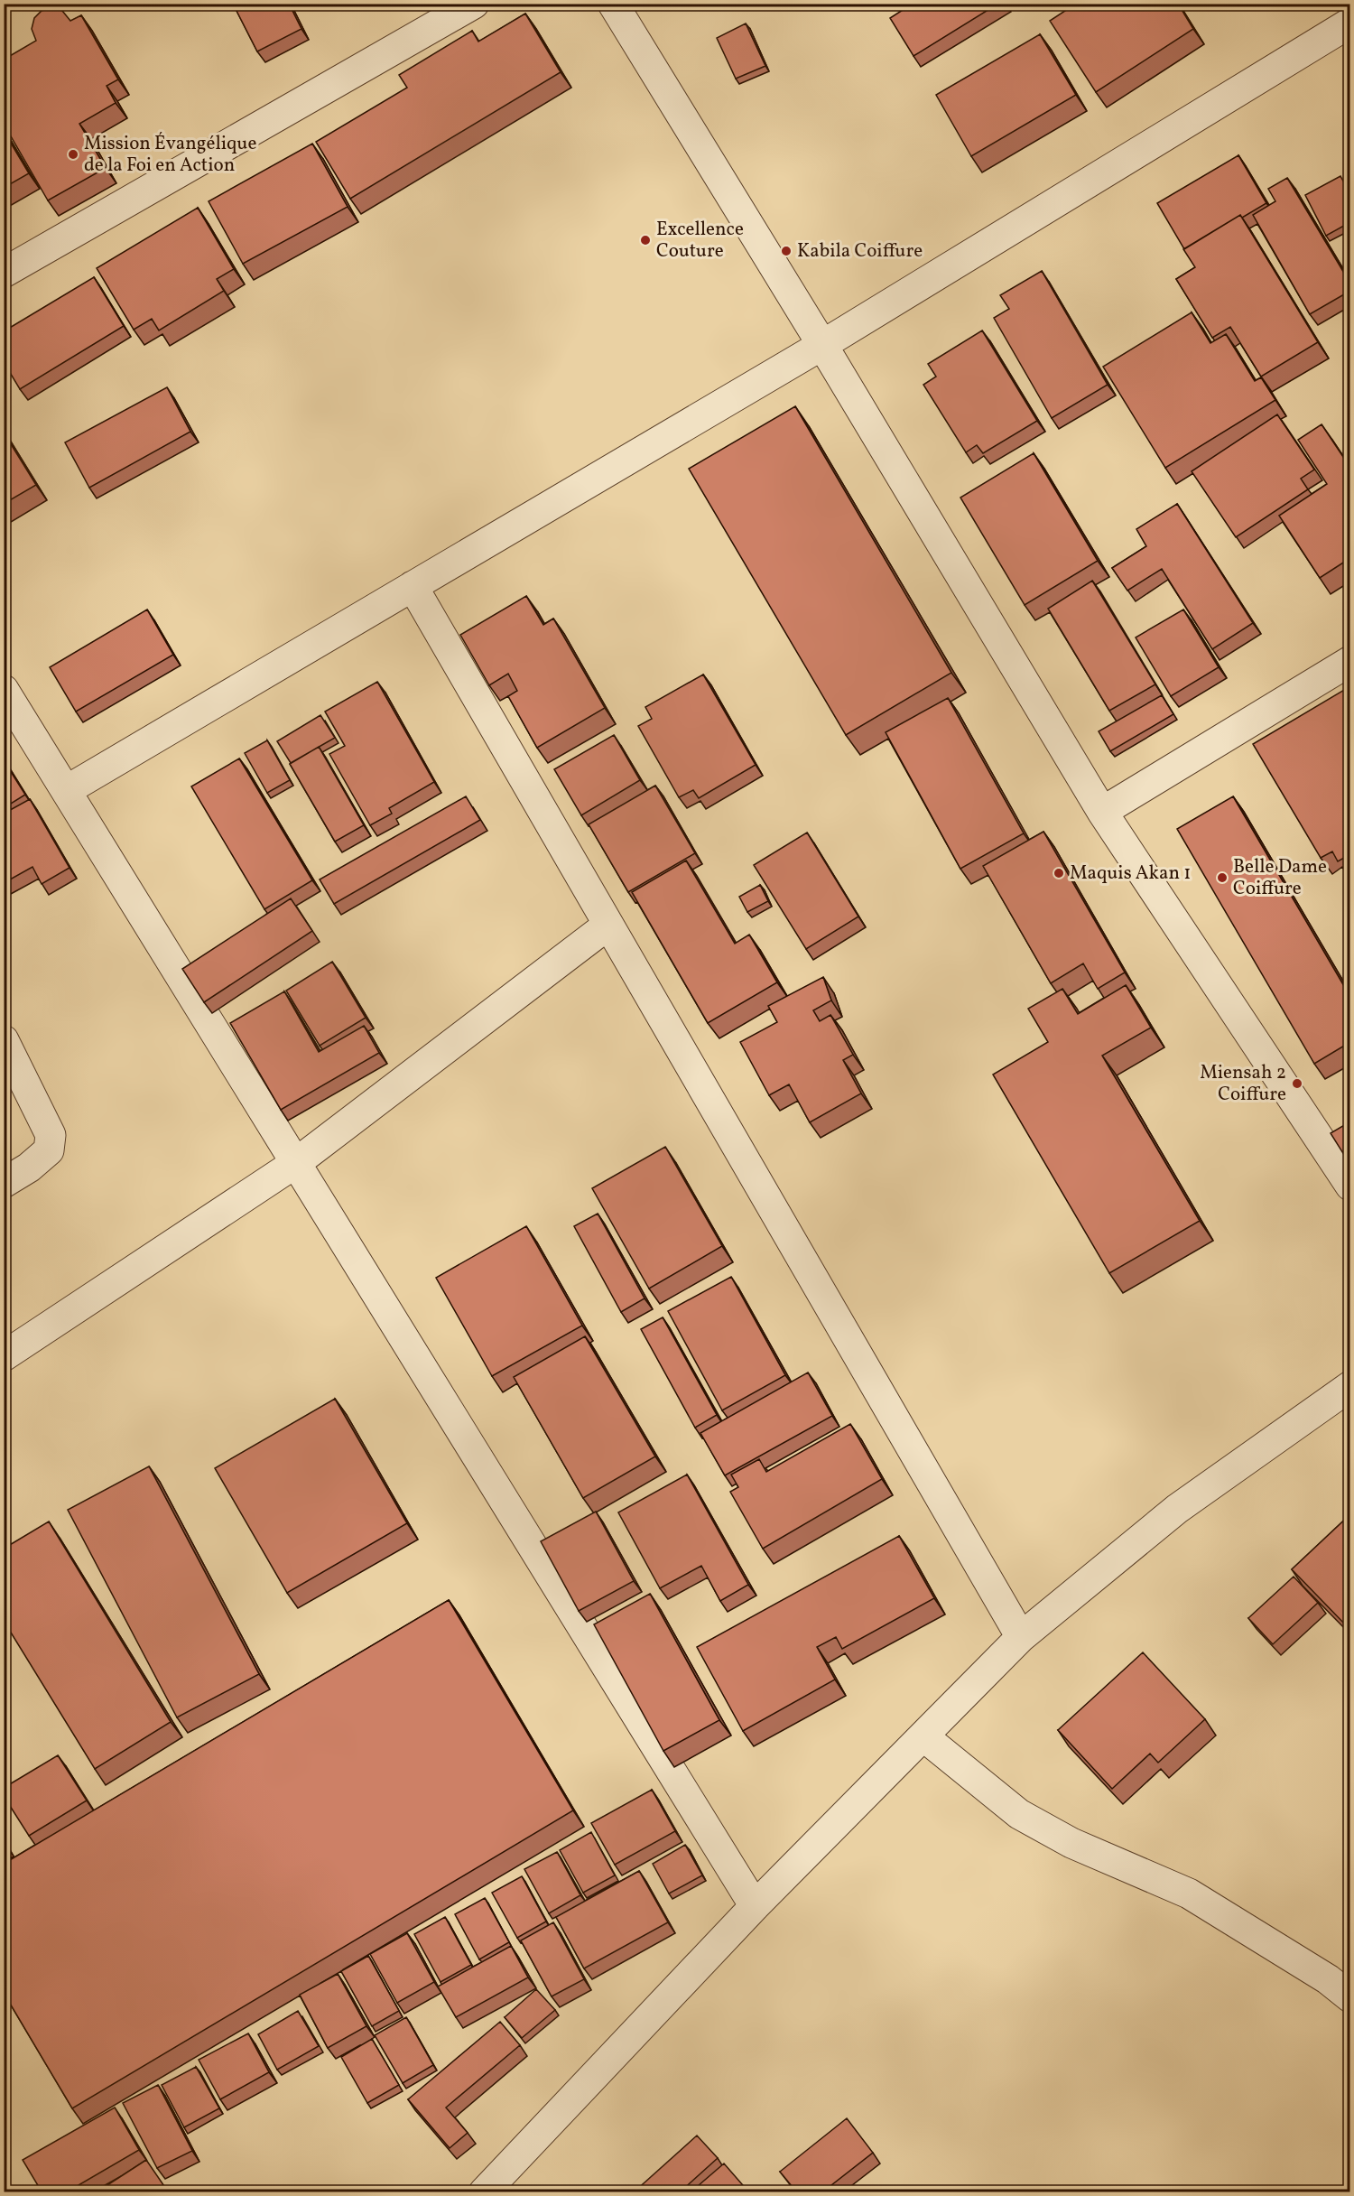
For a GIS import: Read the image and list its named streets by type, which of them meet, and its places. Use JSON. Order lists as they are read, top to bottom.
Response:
{
  "places": [
    "Mission Évangélique de la Foi en Action",
    "Excellence Couture",
    "Kabila Coiffure",
    "Maquis Akan 1",
    "Belle Dame Coiffure",
    "Miensah 2 Coiffure"
  ]
}
